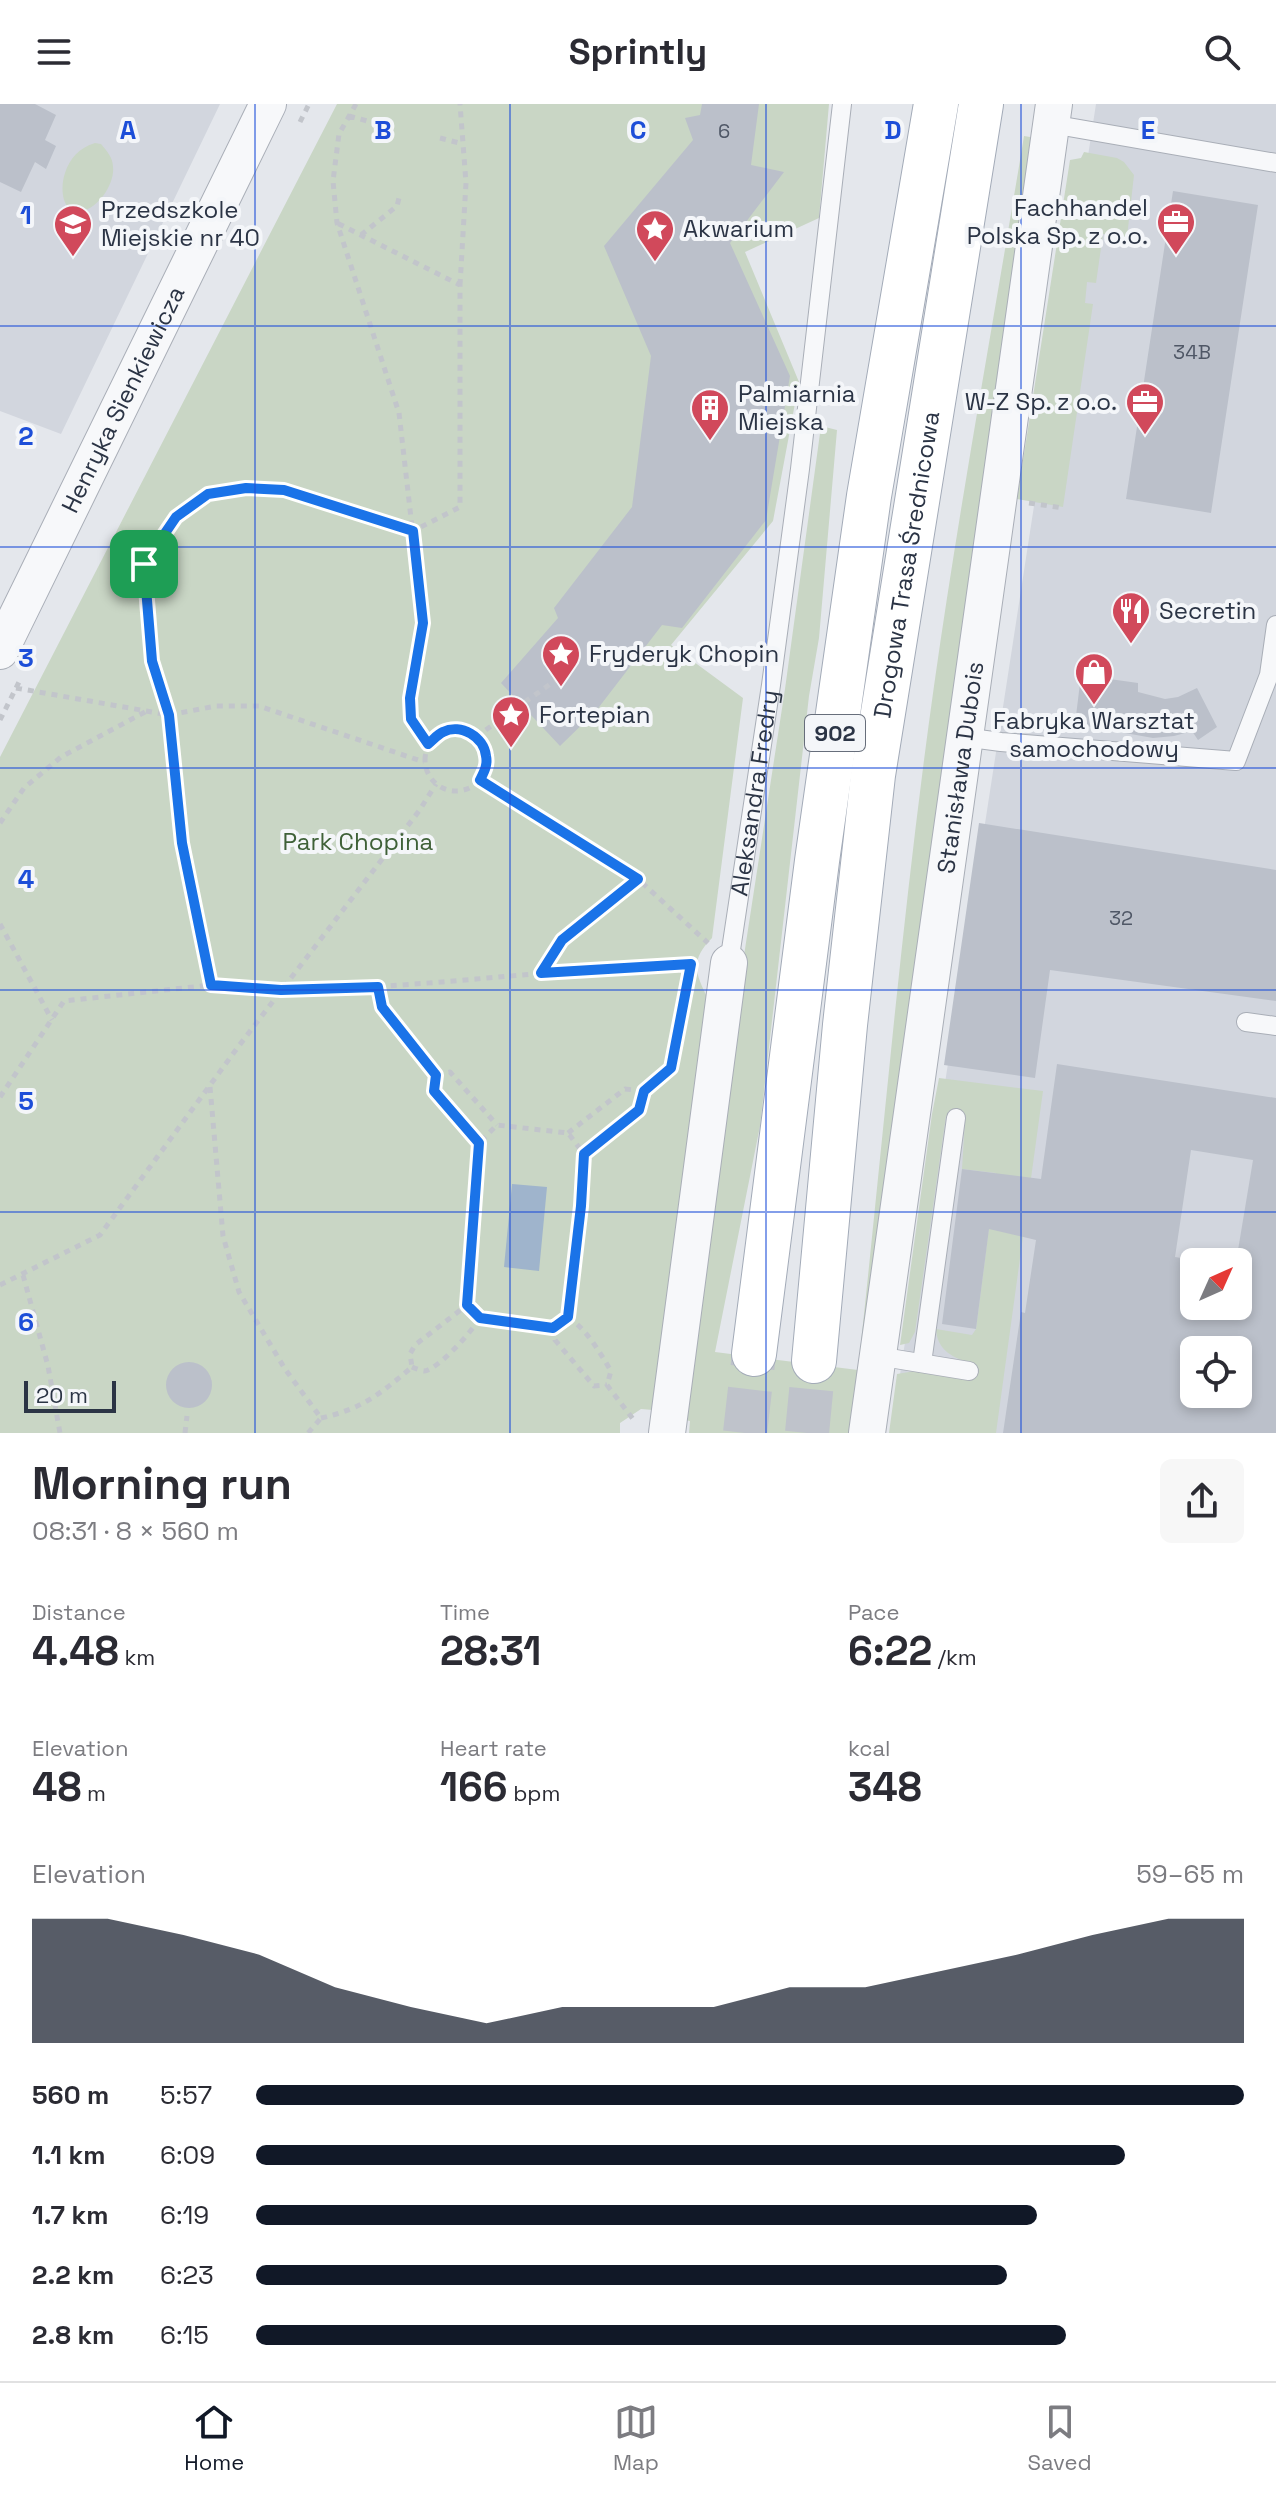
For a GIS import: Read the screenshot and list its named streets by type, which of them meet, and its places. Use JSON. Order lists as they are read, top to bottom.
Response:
{
  "streets": {
    "main road": ["Drogowa Trasa Średnicowa", "902"],
    "street": ["Henryka Sienkiewicza", "Stanisława Dubois", "Aleksandra Fredry"]
  },
  "parks": ["Park Chopina"],
  "places": {
    "office": ["Fachhandel Polska Sp. z o.o.", "W-Z Sp. z o.o."],
    "school or university": ["Przedszkole Miejskie nr 40"],
    "place": ["Akwarium", "Fryderyk Chopin", "Fortepian"],
    "building": ["Palmiarnia Miejska"],
    "restaurant": ["Secretin"],
    "shop": ["Fabryka Warsztat samochodowy"]
  },
  "house_numbers": ["6", "34B", "32"],
  "scale_bar": "20 m",
  "north": "top right",
  "page": {
    "header": "Sprintly",
    "scale": "20 m",
    "heading": ["Morning run", "08:31 · 8 × 560 m"],
    "stats": [
      ["Distance", "4.48 km"],
      ["Time", "28:31"],
      ["Pace", "6:22 /km"],
      ["Elevation", "48 m"],
      ["Heart rate", "166 bpm"],
      ["kcal", "348"]
    ],
    "chart": ["Elevation", "59–65 m"],
    "list": [
      {
        "name": "560 m",
        "note": "5:57"
      },
      {
        "name": "1.1 km",
        "note": "6:09"
      },
      {
        "name": "1.7 km",
        "note": "6:19"
      },
      {
        "name": "2.2 km",
        "note": "6:23"
      },
      {
        "name": "2.8 km",
        "note": "6:15"
      }
    ],
    "tabs": ["Home", "Map", "Saved"]
  },
  "grid": {
    "columns": [
      "A",
      "B",
      "C",
      "D",
      "E"
    ],
    "rows": [
      "1",
      "2",
      "3",
      "4",
      "5",
      "6"
    ]
  }
}
